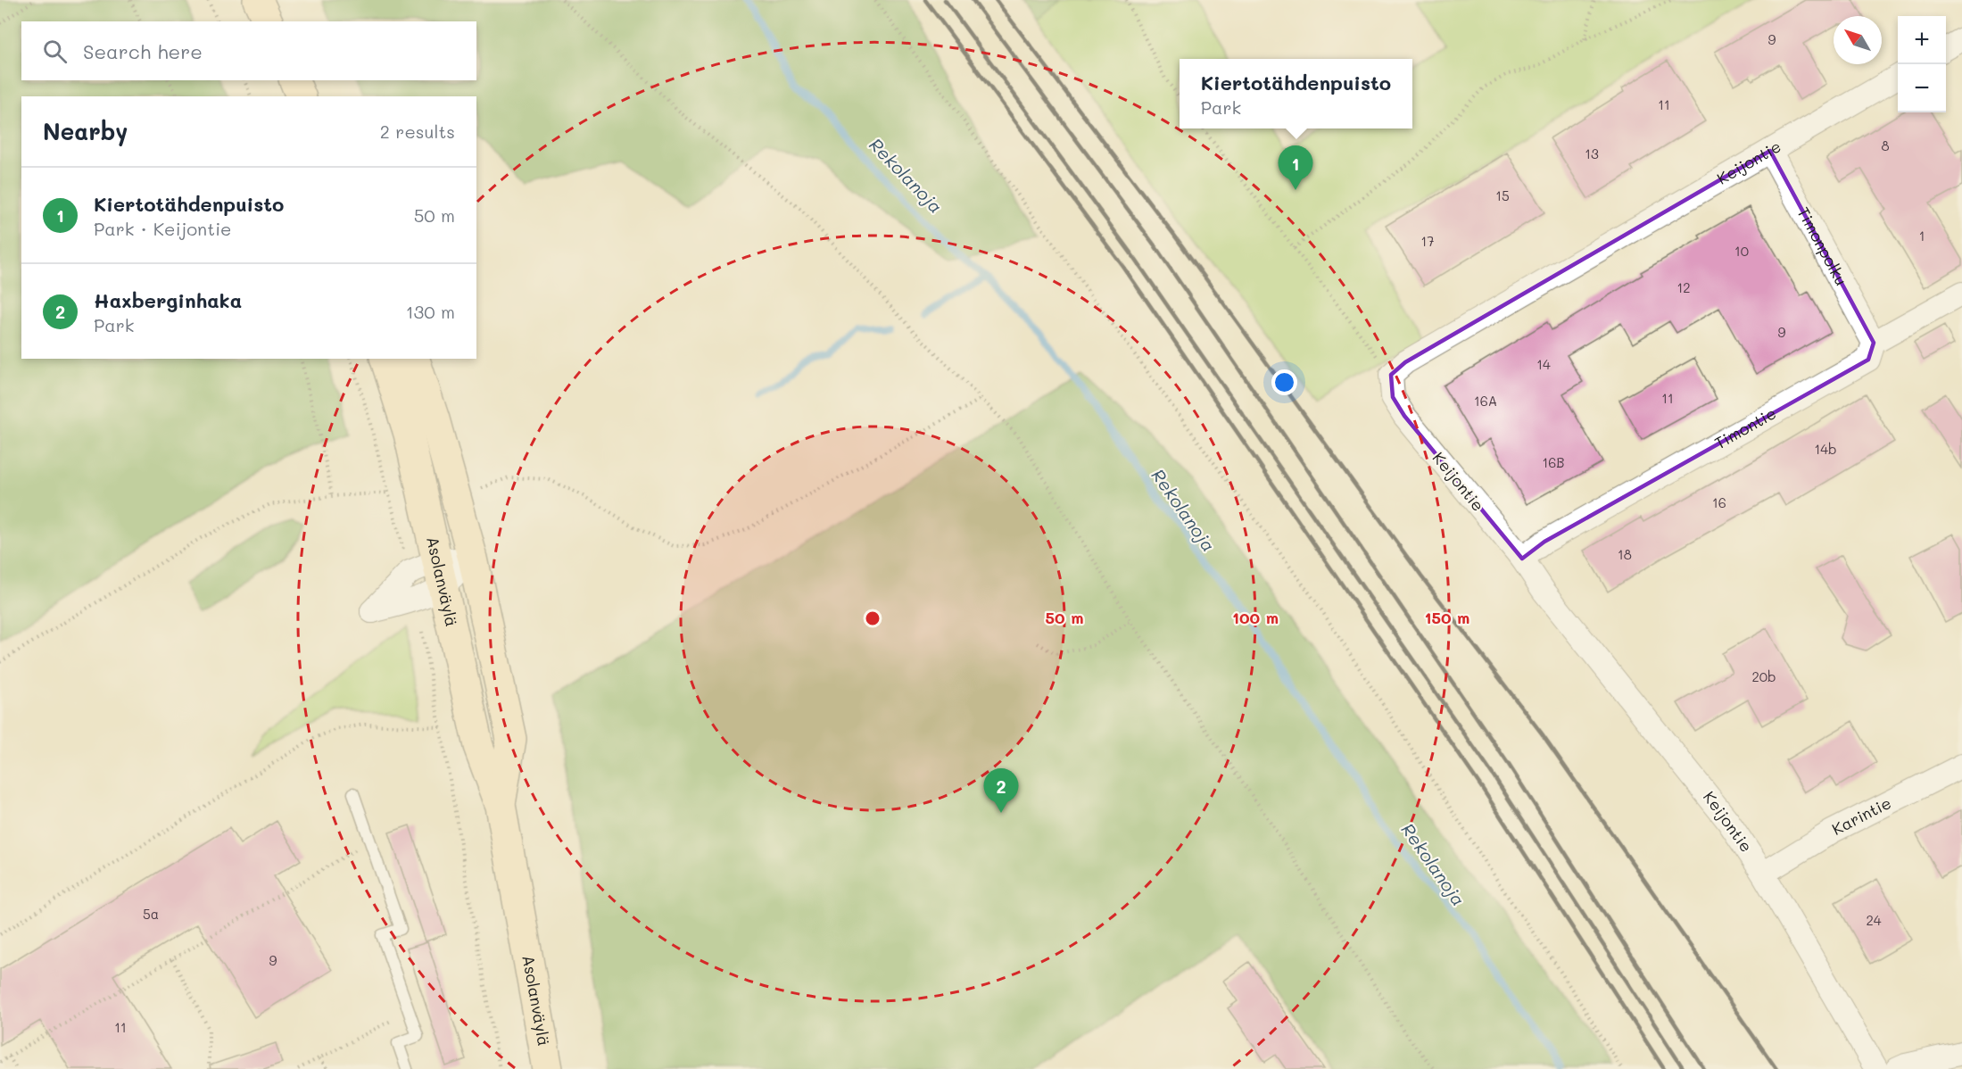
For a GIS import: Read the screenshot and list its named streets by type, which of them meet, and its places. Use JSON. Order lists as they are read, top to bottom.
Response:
{
  "streets": {
    "main road": ["Asolanväylä"],
    "street": [
      "Keijontie",
      "Timonpolku",
      "Timontie",
      "Karintie"
    ]
  },
  "crossings": [
    ["Keijontie", "Timonpolku"],
    ["Keijontie", "Timontie"],
    ["Keijontie", "Karintie"],
    ["Timonpolku", "Timontie"]
  ],
  "water": ["Rekolanoja"],
  "house_numbers": [
    "9",
    "11",
    "8",
    "13",
    "15",
    "1",
    "17",
    "10",
    "12",
    "9",
    "14",
    "11",
    "16A",
    "14b",
    "16B",
    "16",
    "18",
    "20b",
    "5a",
    "24",
    "9",
    "11"
  ],
  "north": "top left",
  "page": {
    "map_buttons": ["+", "−"],
    "search": "Search here",
    "popup": ["Kiertotähdenpuisto", "Park"],
    "heading": ["Nearby", "2 results"],
    "pins": ["1", "2"],
    "list": [
      {
        "mark": "1",
        "name": "Kiertotähdenpuisto",
        "note": "Park · Keijontie",
        "value": "50 m"
      },
      {
        "mark": "2",
        "name": "Haxberginhaka",
        "note": "Park",
        "value": "130 m"
      }
    ]
  },
  "rings": ["50 m", "100 m", "150 m"]
}
